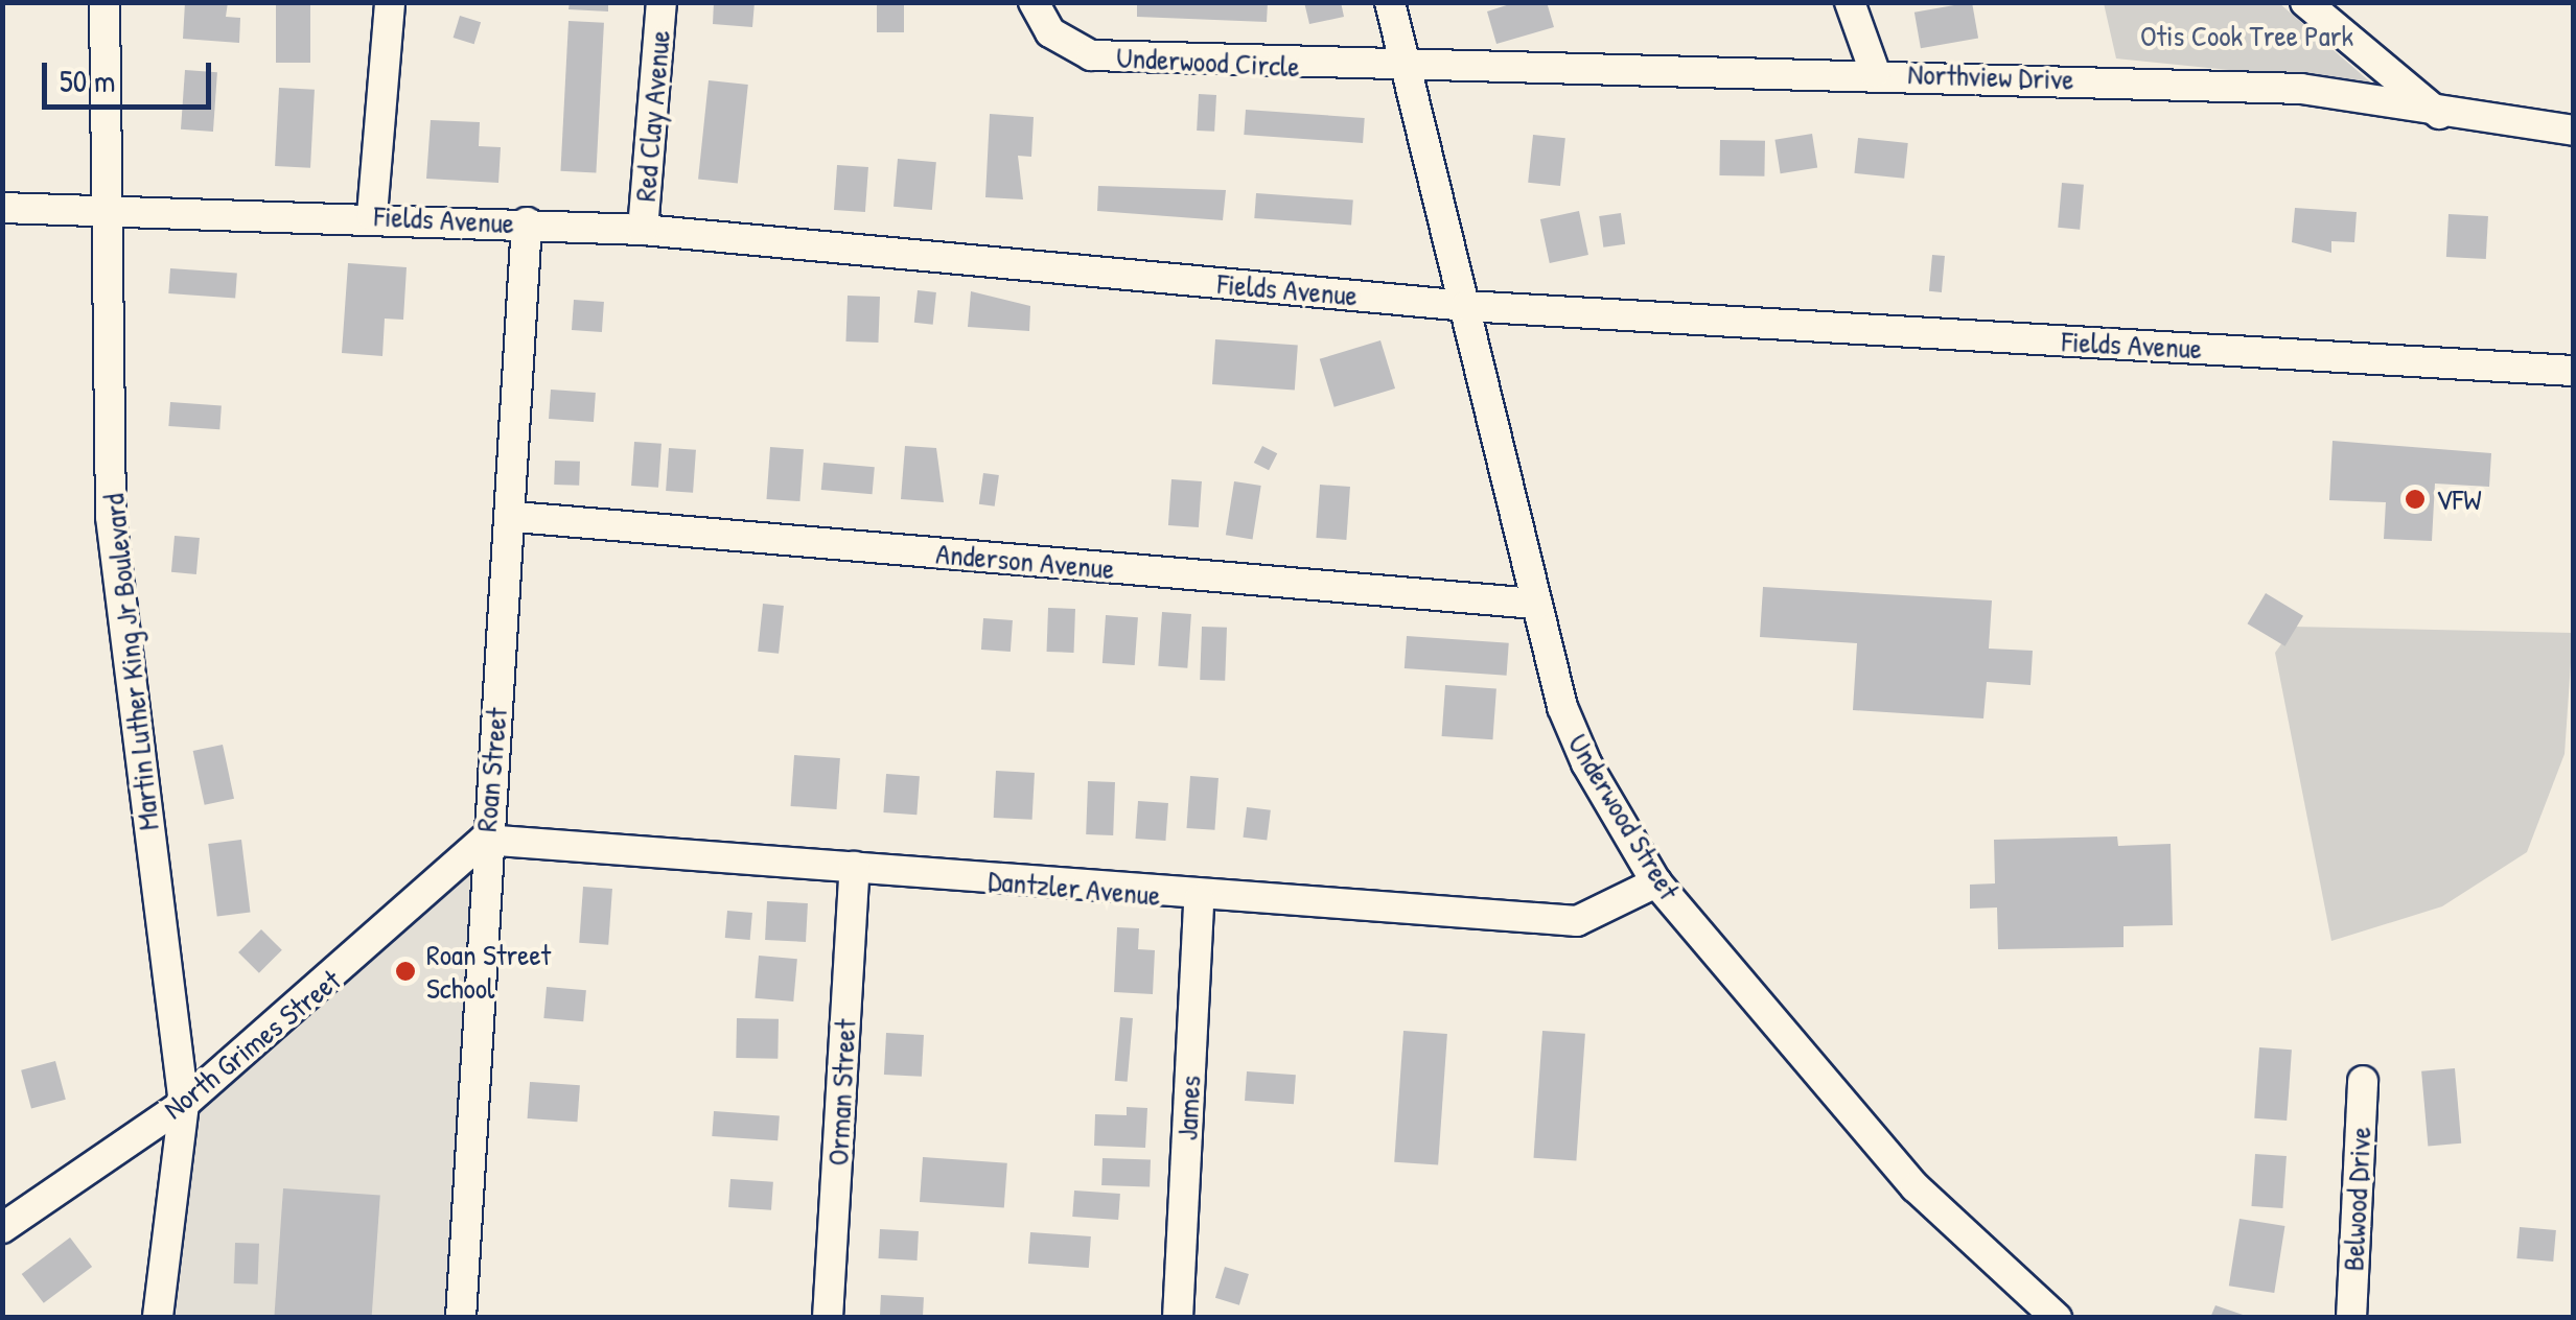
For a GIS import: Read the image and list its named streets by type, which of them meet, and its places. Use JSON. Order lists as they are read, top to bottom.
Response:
{
  "streets": {
    "street": [
      "Underwood Circle",
      "Northview Drive",
      "Red Clay Avenue",
      "Fields Avenue",
      "Anderson Avenue",
      "Martin Luther King Jr Boulevard",
      "Roan Street",
      "Underwood Street",
      "Dantzler Avenue",
      "North Grimes Street",
      "Orman Street",
      "James",
      "Belwood Drive"
    ]
  },
  "crossings": [
    ["Underwood Circle", "Northview Drive"],
    ["Underwood Circle", "Underwood Street"],
    ["Northview Drive", "Underwood Street"],
    ["Red Clay Avenue", "Fields Avenue"],
    ["Fields Avenue", "Martin Luther King Jr Boulevard"],
    ["Fields Avenue", "Roan Street"],
    ["Fields Avenue", "Underwood Street"],
    ["Anderson Avenue", "Roan Street"],
    ["Anderson Avenue", "Underwood Street"],
    ["Martin Luther King Jr Boulevard", "North Grimes Street"],
    ["Roan Street", "Dantzler Avenue"],
    ["Roan Street", "North Grimes Street"],
    ["Underwood Street", "Dantzler Avenue"],
    ["Dantzler Avenue", "North Grimes Street"],
    ["Dantzler Avenue", "Orman Street"],
    ["Dantzler Avenue", "James"]
  ],
  "parks": ["Otis Cook Tree Park"],
  "places": ["VFW", "Roan Street School"],
  "scale_bar": "50 m"
}
